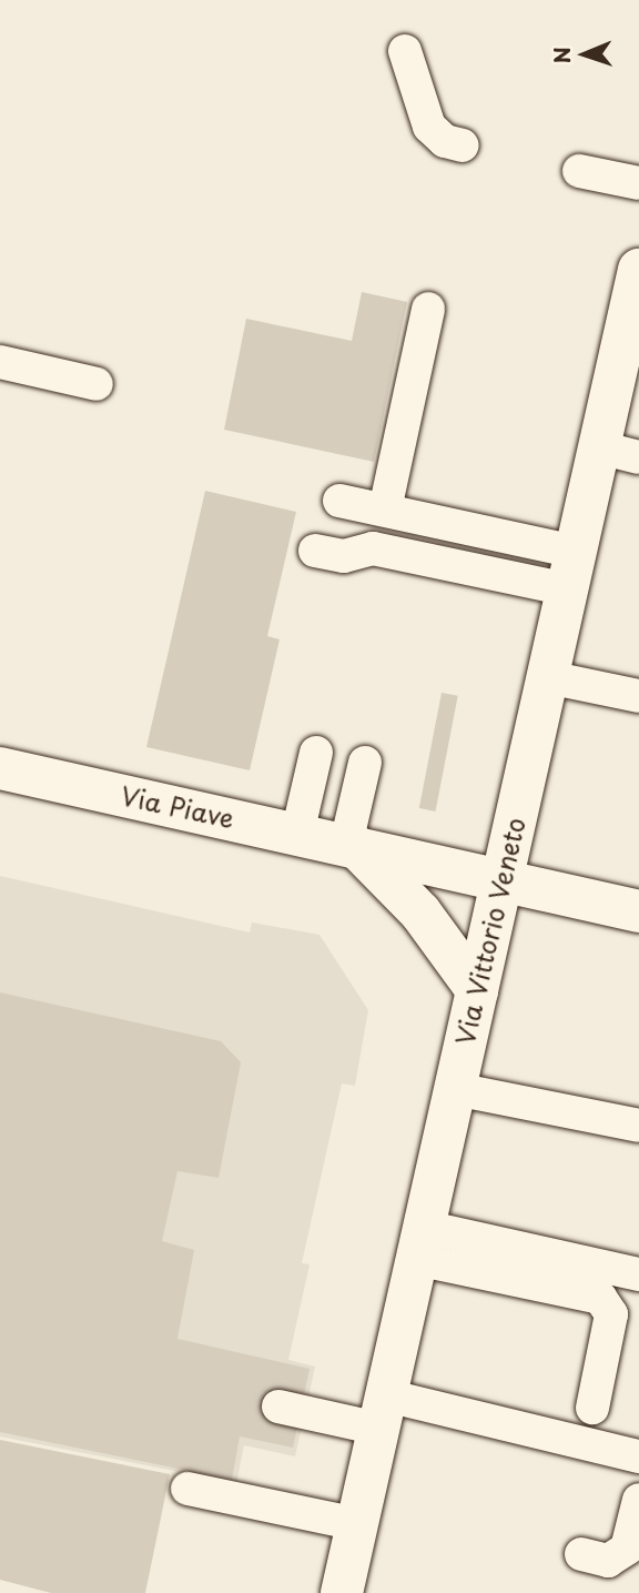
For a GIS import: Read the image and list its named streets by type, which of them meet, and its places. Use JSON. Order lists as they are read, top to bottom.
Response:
{
  "streets": {
    "street": ["Via Piave", "Via Vittorio Veneto"]
  },
  "crossings": [
    ["Via Piave", "Via Vittorio Veneto"]
  ],
  "north": "left"
}
